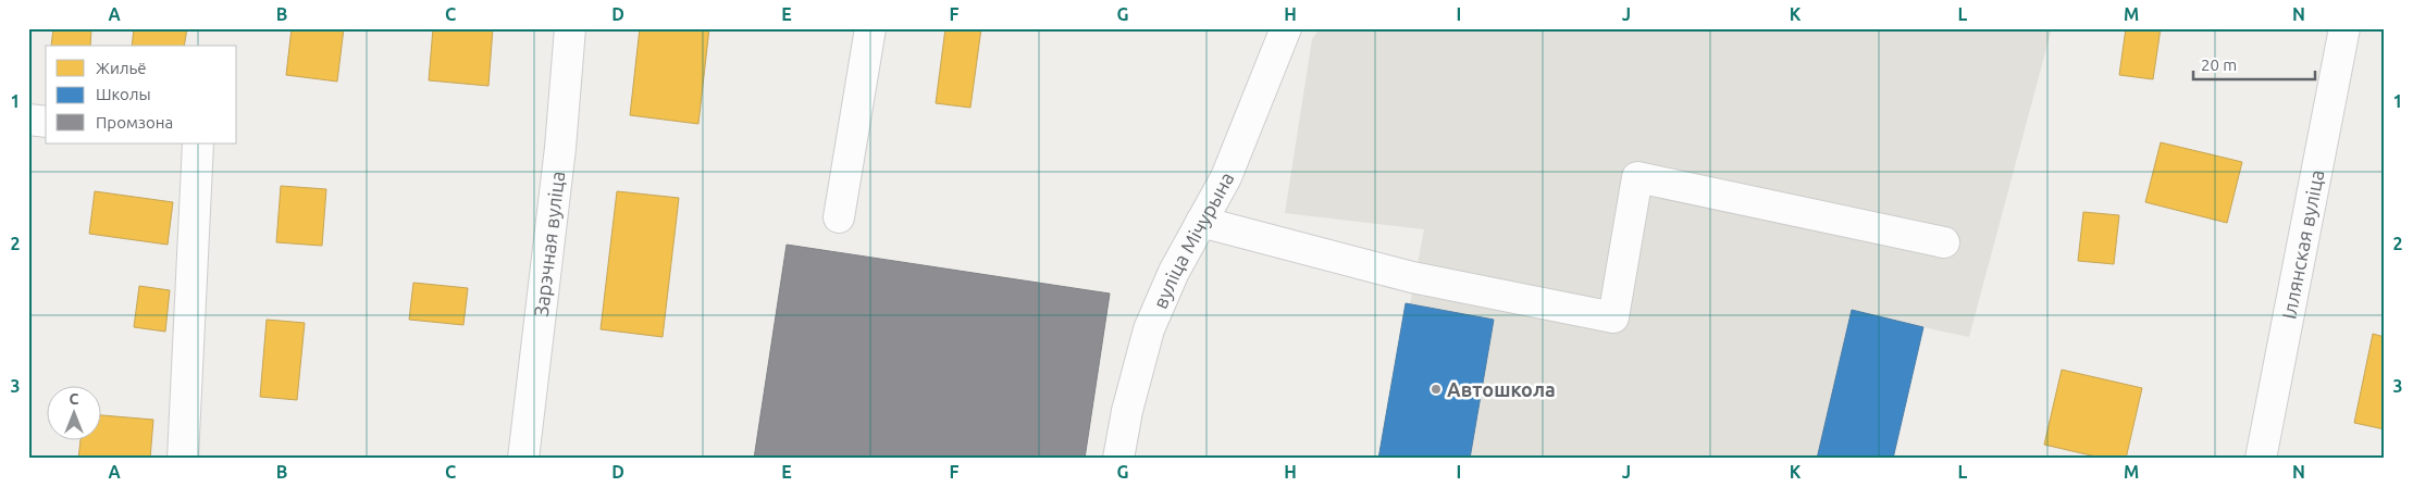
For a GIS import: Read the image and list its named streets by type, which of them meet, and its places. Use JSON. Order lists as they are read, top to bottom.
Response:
{
  "streets": {
    "street": ["вуліца Мічурына", "Зарэчная вуліца", "Іллянская вуліца"]
  },
  "places": ["Автошкола"],
  "legend": ["Жильё", "Школы", "Промзона"],
  "scale_bar": "20 m",
  "north": "top",
  "grid": {
    "columns": [
      "A",
      "B",
      "C",
      "D",
      "E",
      "F",
      "G",
      "H",
      "I",
      "J",
      "K",
      "L",
      "M",
      "N"
    ],
    "rows": ["1", "2", "3"]
  }
}
